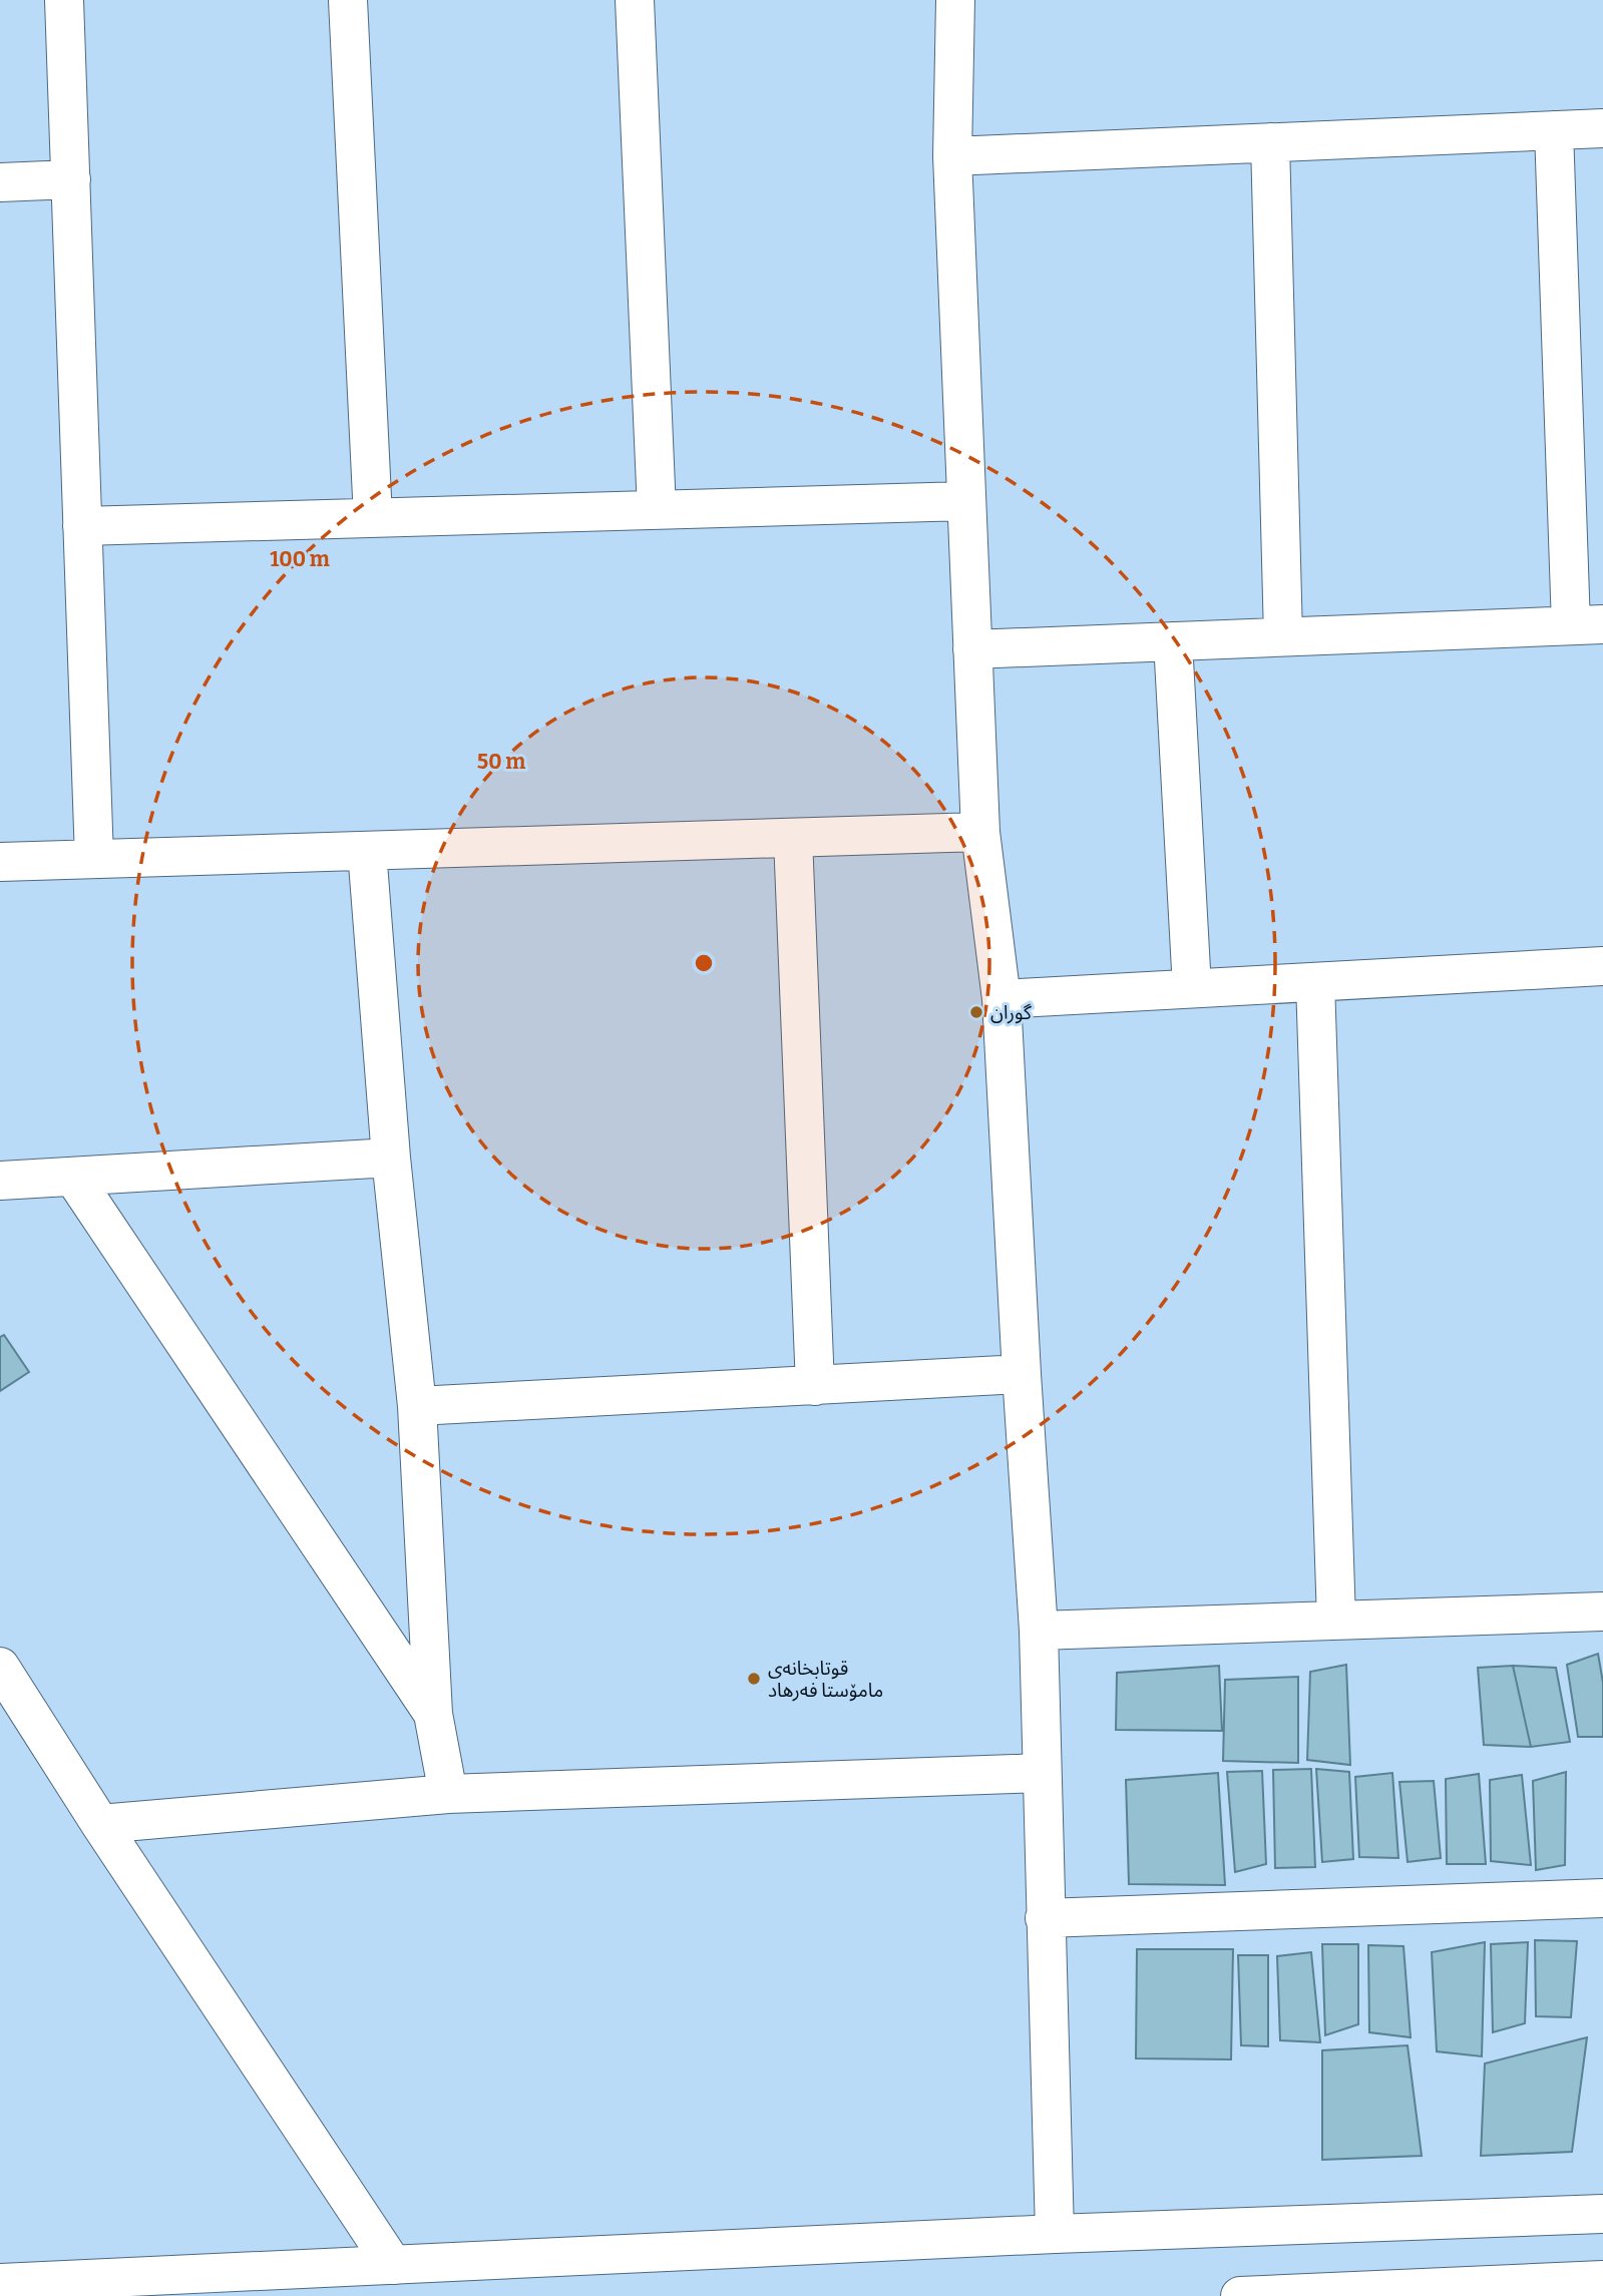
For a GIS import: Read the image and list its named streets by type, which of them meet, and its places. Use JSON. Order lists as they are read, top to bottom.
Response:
{
  "places": ["گوران", "قوتابخانەی مامۆستا فەرهاد"],
  "rings": ["100 m", "50 m"]
}
